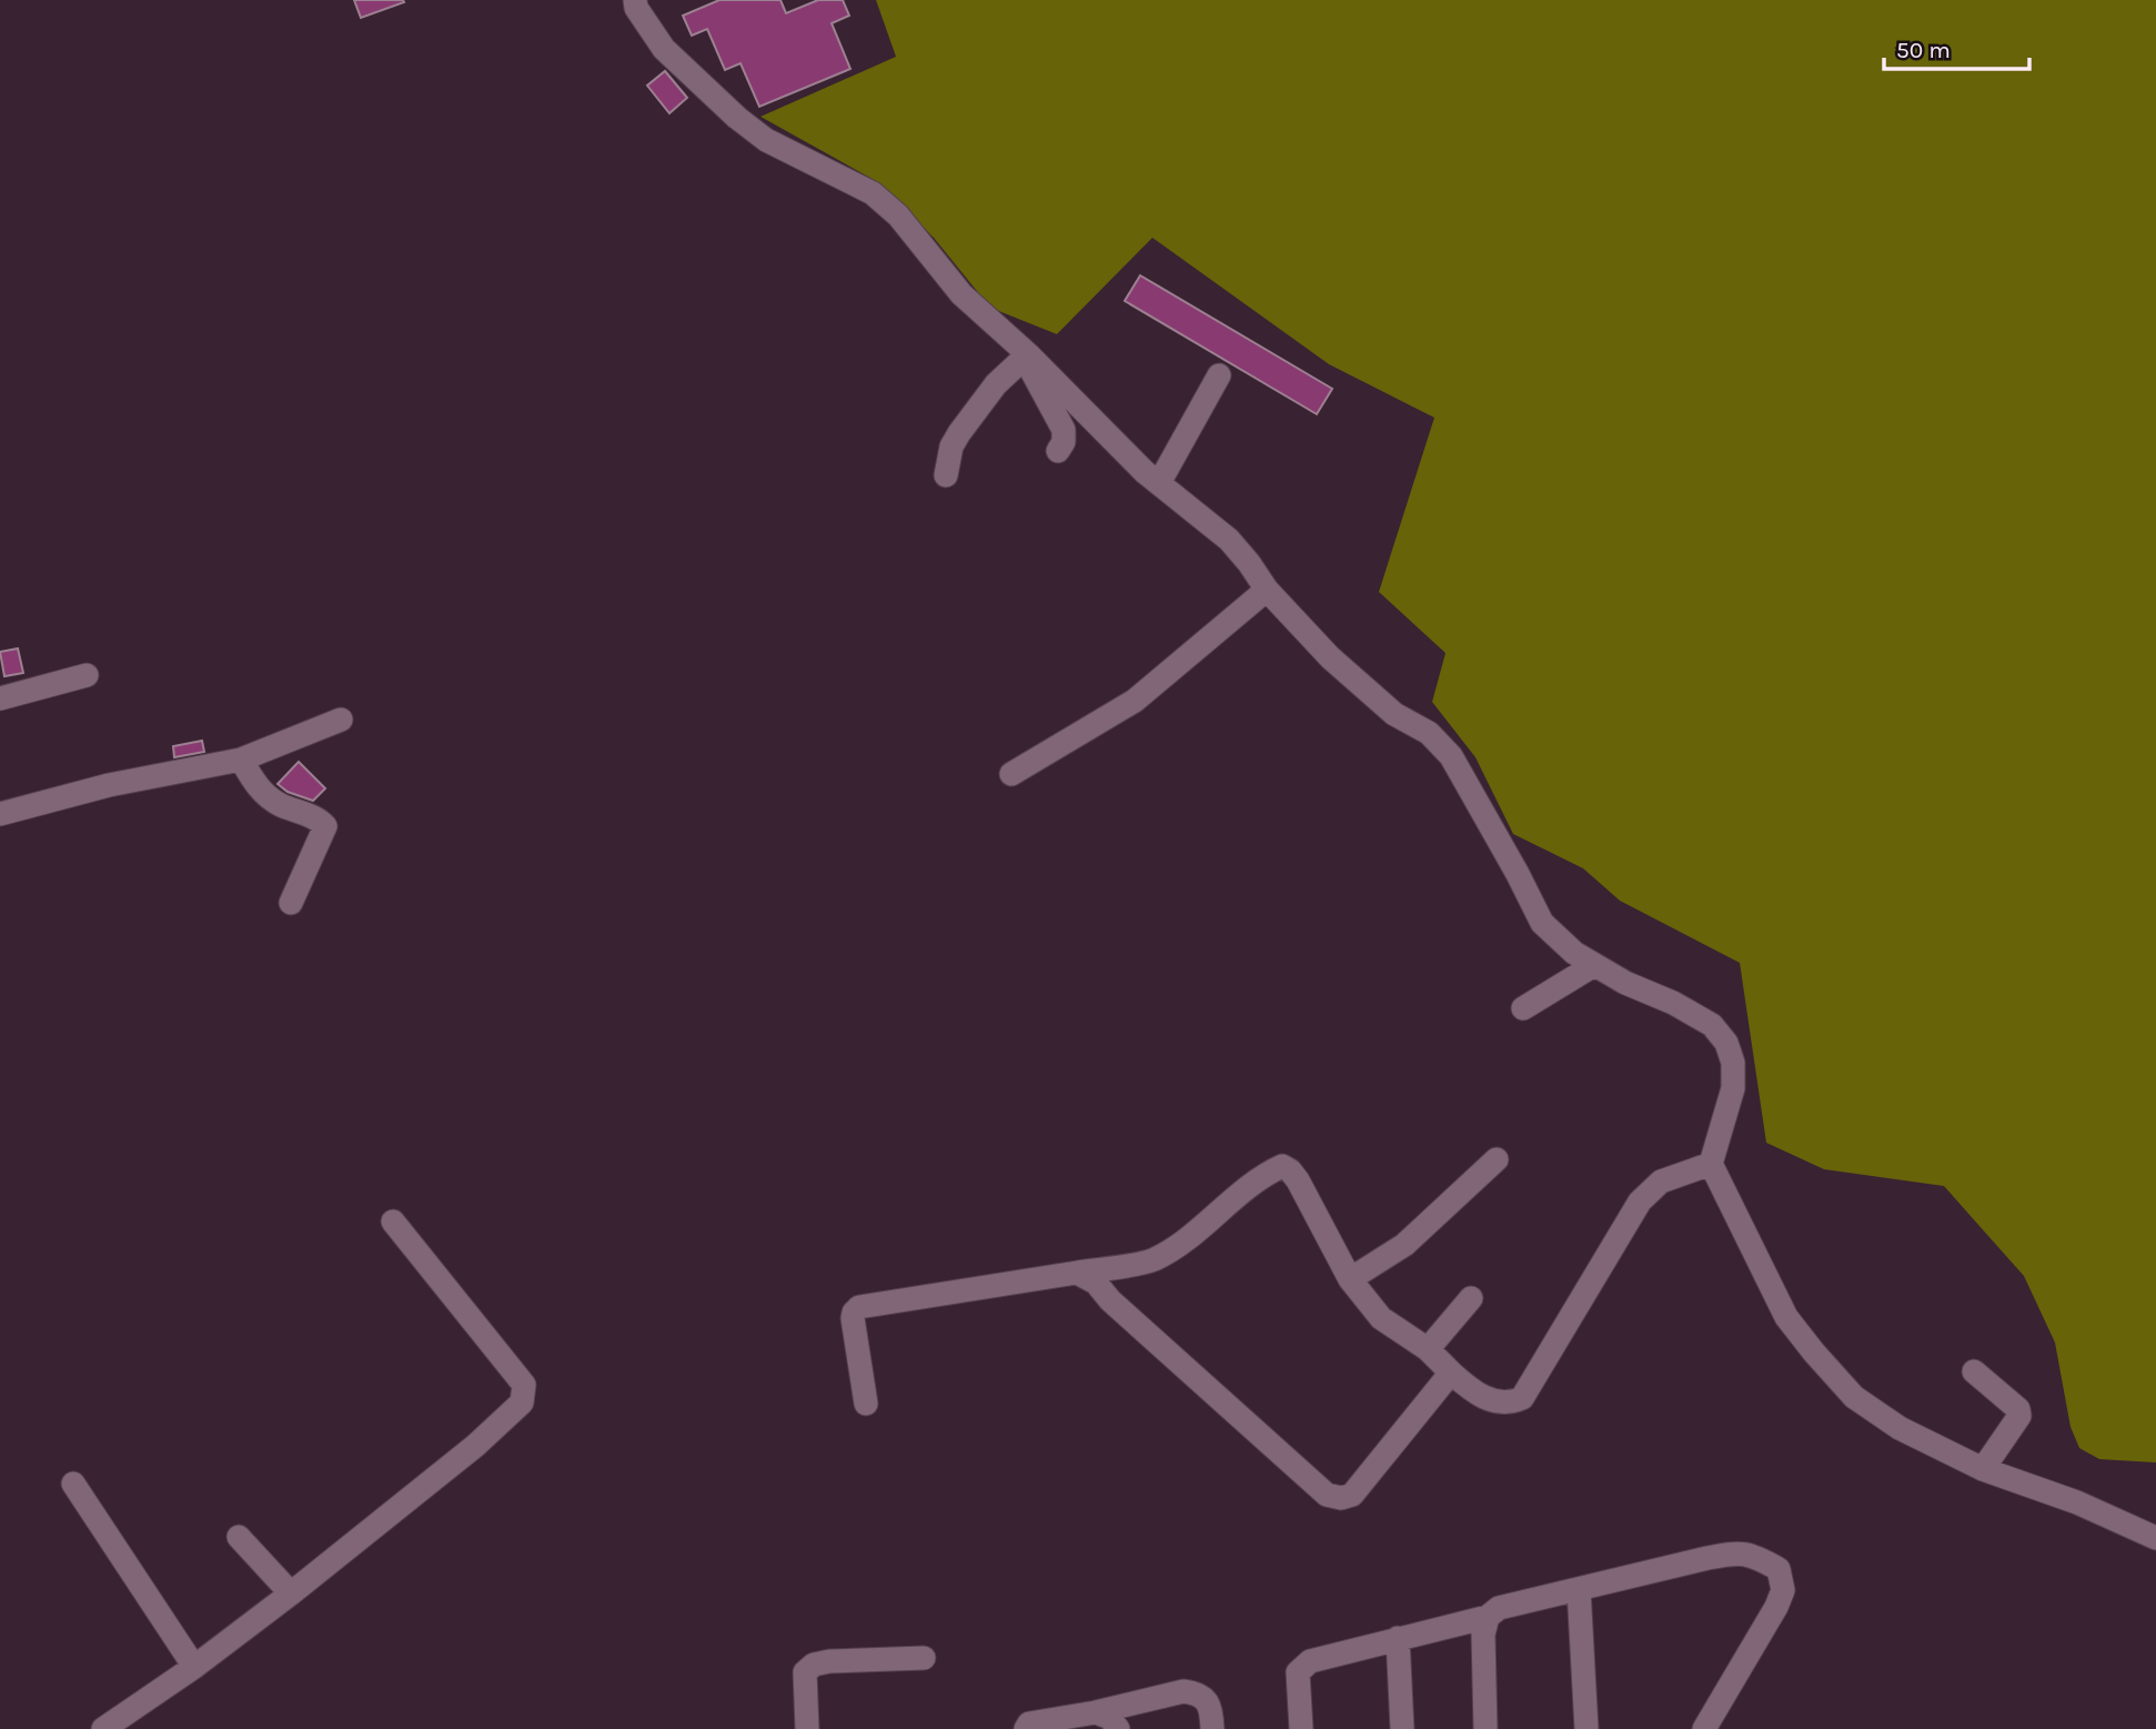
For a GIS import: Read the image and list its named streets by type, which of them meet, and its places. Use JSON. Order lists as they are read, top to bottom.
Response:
{
  "scale_bar": "50 m"
}
